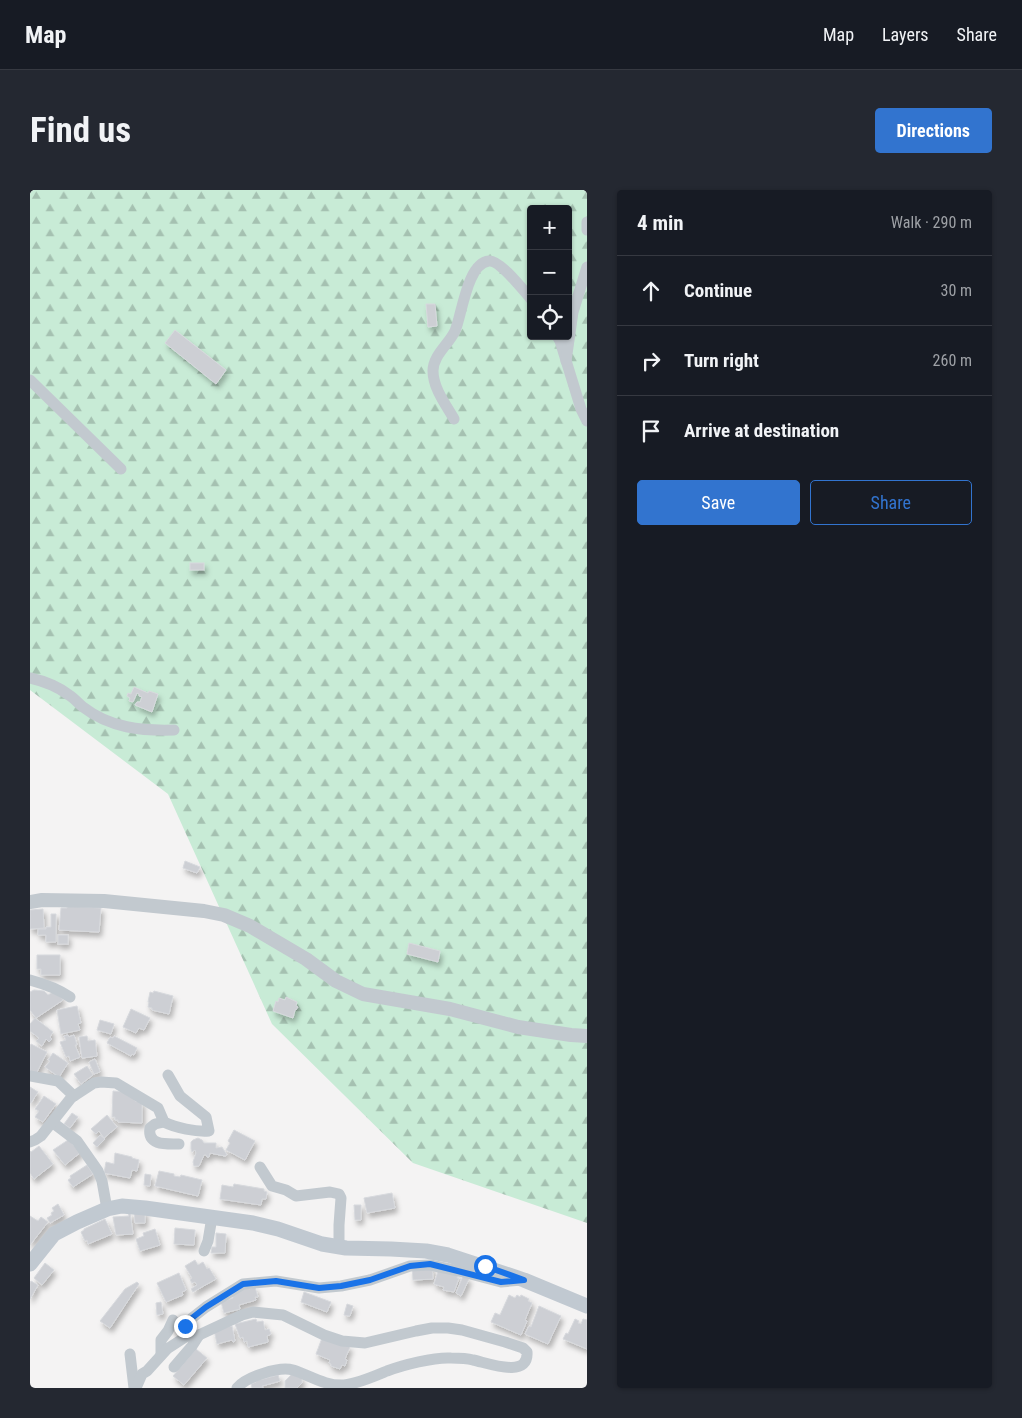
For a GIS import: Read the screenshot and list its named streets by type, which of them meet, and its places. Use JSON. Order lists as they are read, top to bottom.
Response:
{
  "page": {
    "header": "Map",
    "nav": ["Map", "Layers", "Share"],
    "buttons": [
      "Directions",
      ["Save", "Share"]
    ],
    "title": "Find us",
    "heading": ["4 min", "Walk · 290 m"],
    "map_buttons": ["+", "−"],
    "list": [
      ["Continue", "30 m"],
      ["Turn right", "260 m"],
      "Arrive at destination"
    ]
  }
}
